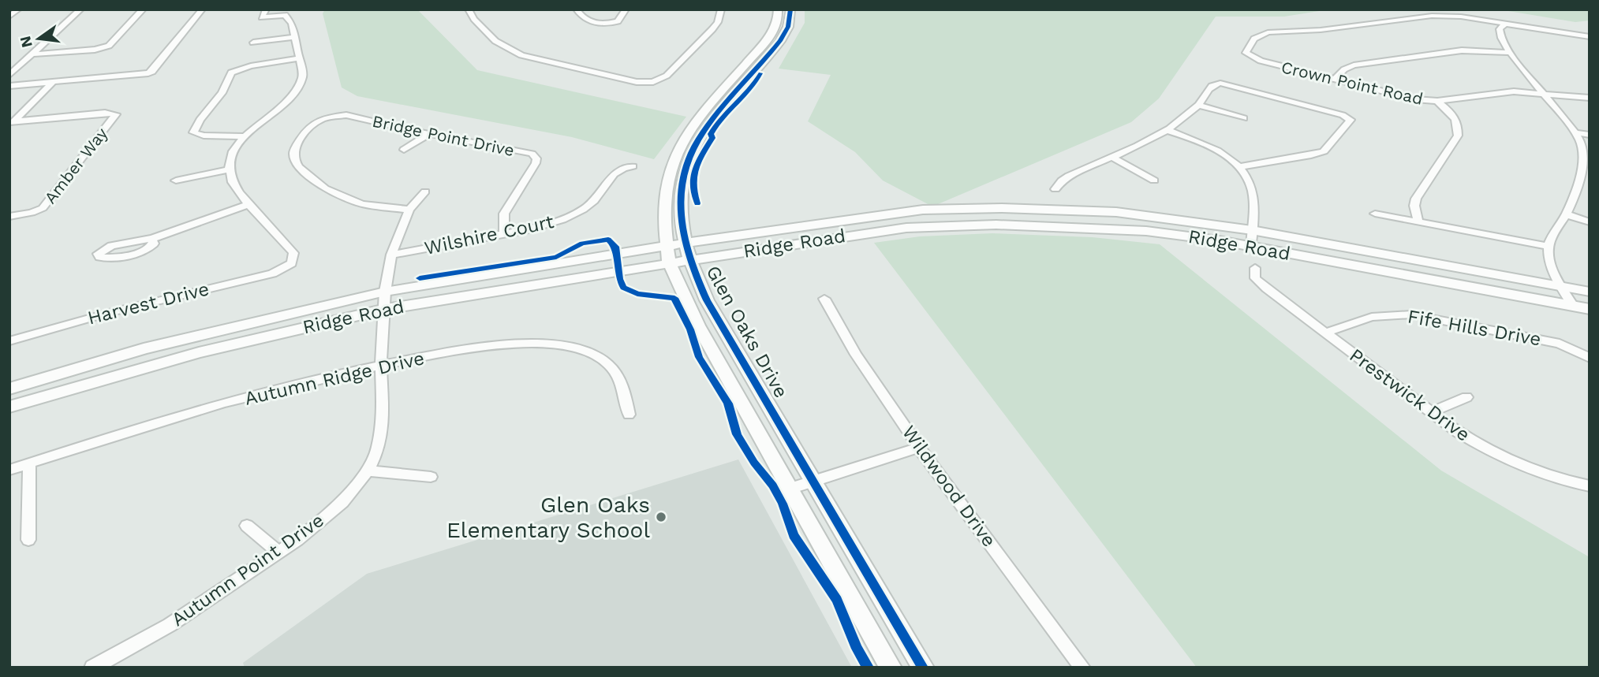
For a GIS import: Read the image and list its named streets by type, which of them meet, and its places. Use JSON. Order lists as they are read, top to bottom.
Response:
{
  "streets": {
    "main road": ["Ridge Road", "Glen Oaks Drive"],
    "street": [
      "Crown Point Road",
      "Bridge Point Drive",
      "Amber Way",
      "Wilshire Court",
      "Harvest Drive",
      "Fife Hills Drive",
      "Autumn Ridge Drive",
      "Prestwick Drive",
      "Wildwood Drive",
      "Autumn Point Drive"
    ]
  },
  "crossings": [
    ["Bridge Point Drive", "Wilshire Court"],
    ["Bridge Point Drive", "Autumn Point Drive"],
    ["Wilshire Court", "Autumn Point Drive"],
    ["Ridge Road", "Glen Oaks Drive"],
    ["Ridge Road", "Autumn Point Drive"],
    ["Fife Hills Drive", "Prestwick Drive"],
    ["Autumn Ridge Drive", "Autumn Point Drive"]
  ],
  "places": ["Glen Oaks Elementary School"],
  "north": "left"
}
